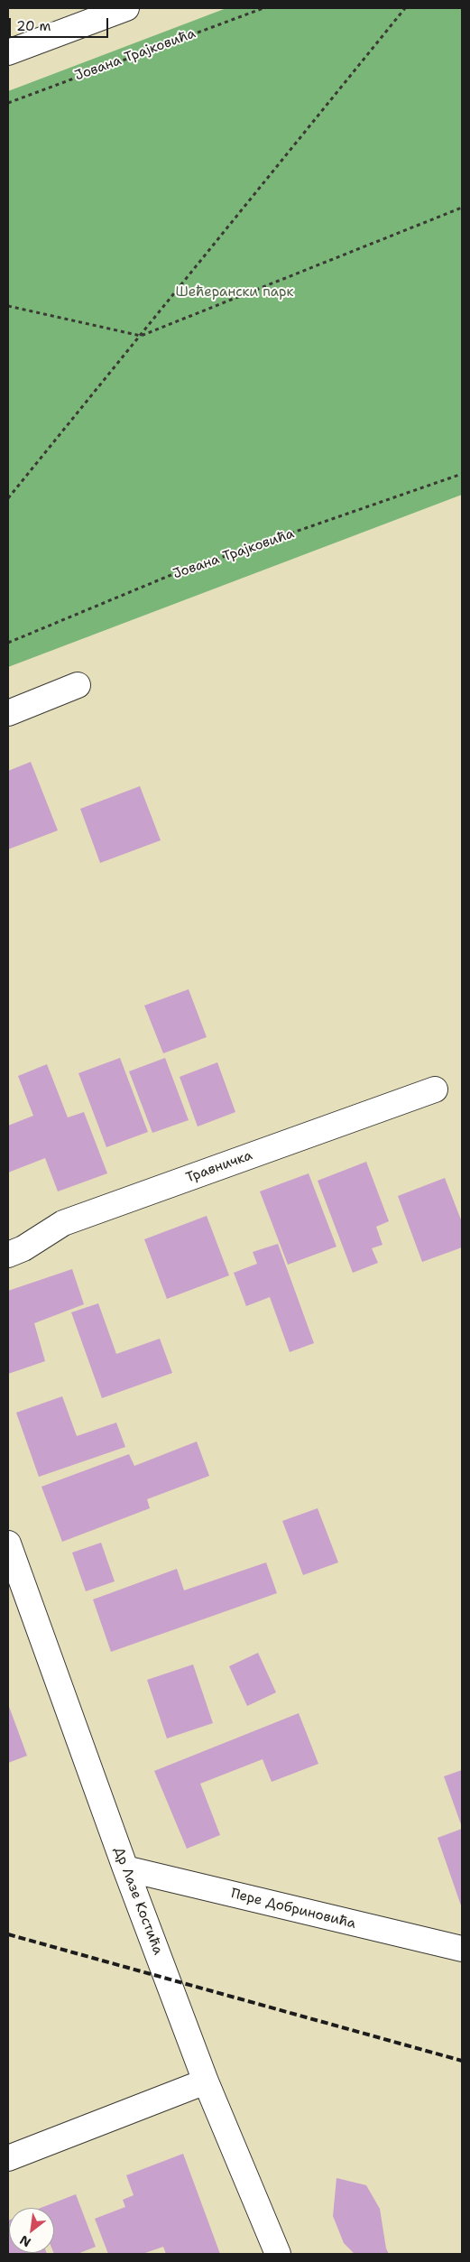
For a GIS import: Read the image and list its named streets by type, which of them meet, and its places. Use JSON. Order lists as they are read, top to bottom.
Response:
{
  "streets": {
    "street": ["Травничка", "Др Лазе Костића", "Пере Добриновића"],
    "path": ["Јована Трајковића"]
  },
  "crossings": [
    ["Др Лазе Костића", "Пере Добриновића"]
  ],
  "parks": ["Шећерански парк"],
  "scale_bar": "20 m",
  "north": "bottom left"
}
